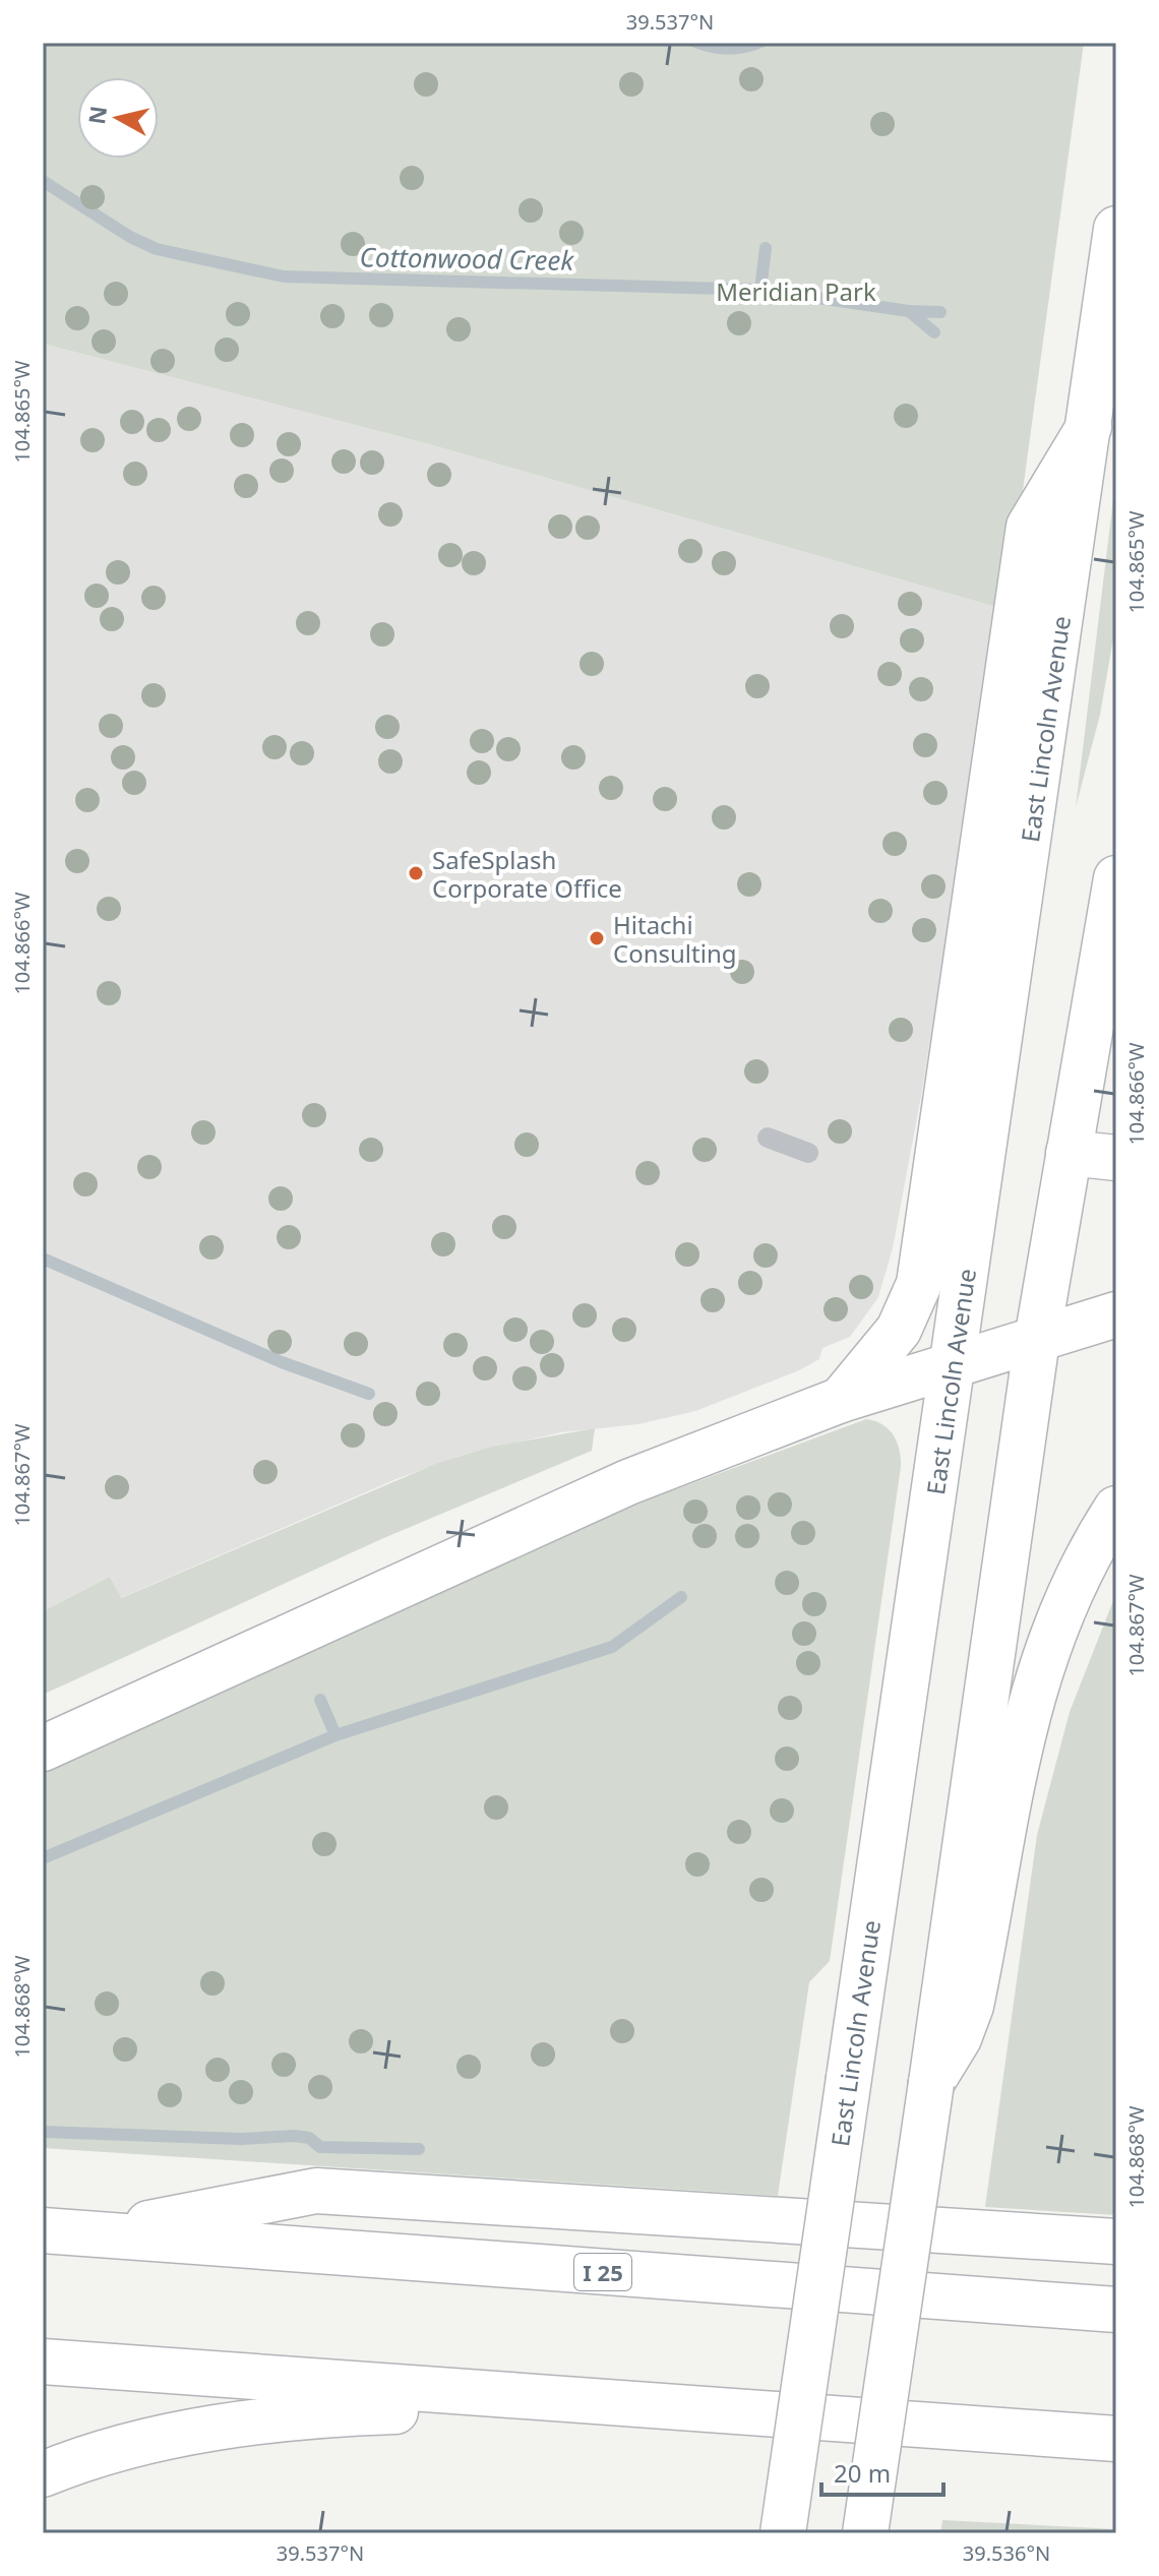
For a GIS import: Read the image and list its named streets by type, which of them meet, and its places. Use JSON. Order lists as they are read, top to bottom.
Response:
{
  "streets": {
    "main road": ["East Lincoln Avenue", "I 25"]
  },
  "water": ["Cottonwood Creek"],
  "parks": ["Meridian Park"],
  "places": ["SafeSplash Corporate Office", "Hitachi Consulting"],
  "scale_bar": "20 m",
  "north": "left",
  "coordinates": [
    "39.537°N",
    "104.865°W",
    "104.866°W",
    "104.867°W",
    "104.868°W",
    "39.536°N"
  ]
}
